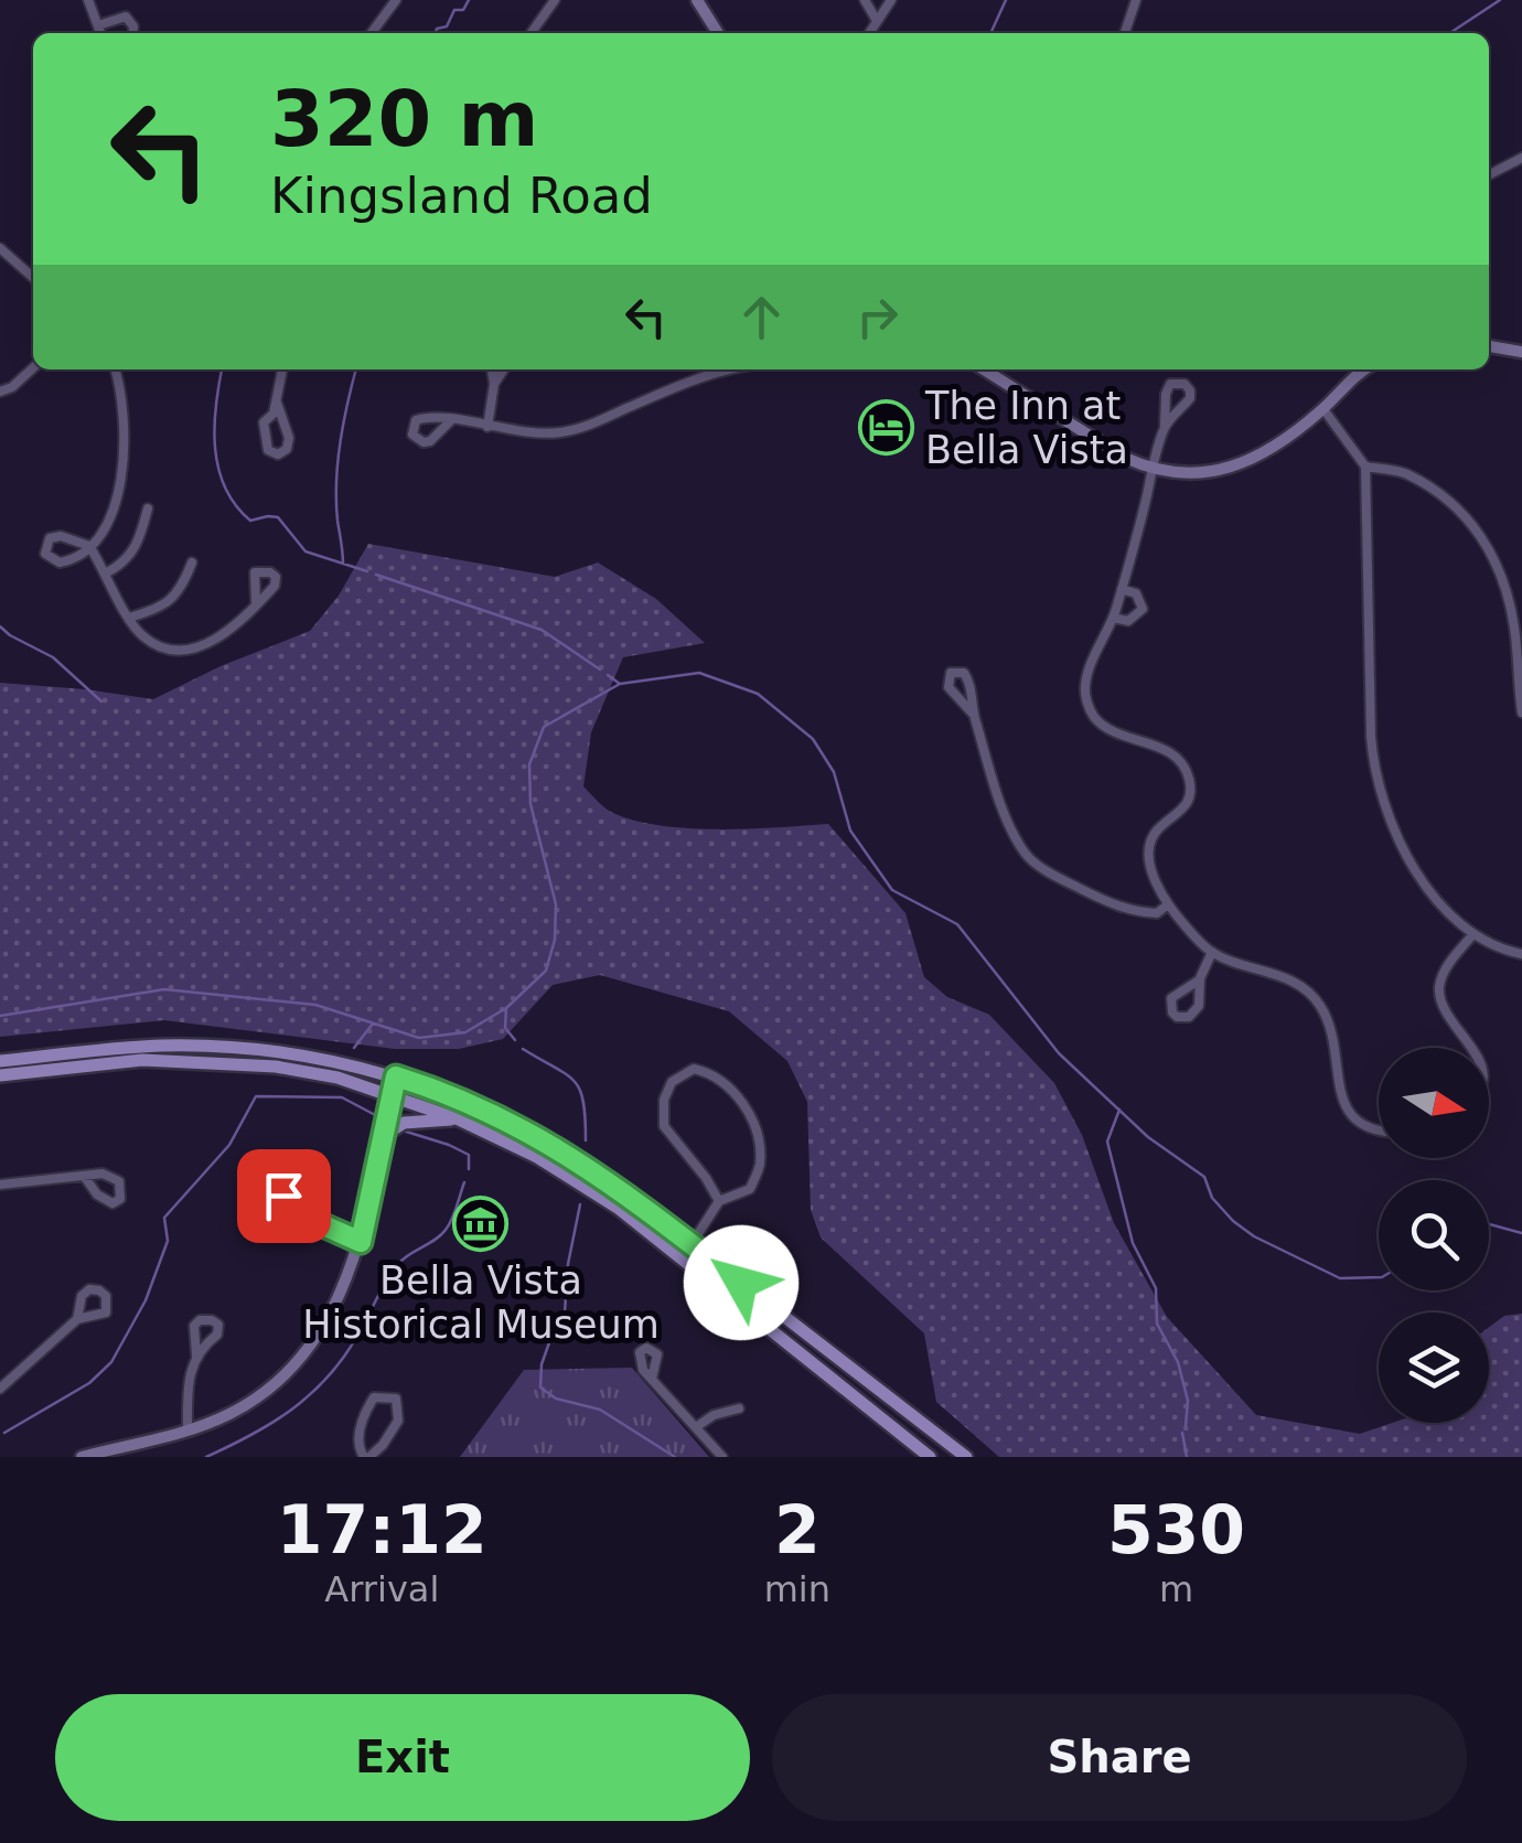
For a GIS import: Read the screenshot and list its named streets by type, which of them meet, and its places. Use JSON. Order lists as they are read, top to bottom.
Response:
{
  "places": {
    "hotel": ["The Inn at Bella Vista"],
    "museum": ["Bella Vista Historical Museum"]
  },
  "north": "right",
  "page": {
    "turn": ["320 m", "Kingsland Road"],
    "eta": [
      "17:12",
      "Arrival",
      "2",
      "min",
      "530",
      "m"
    ],
    "buttons": ["Exit", "Share"]
  }
}
